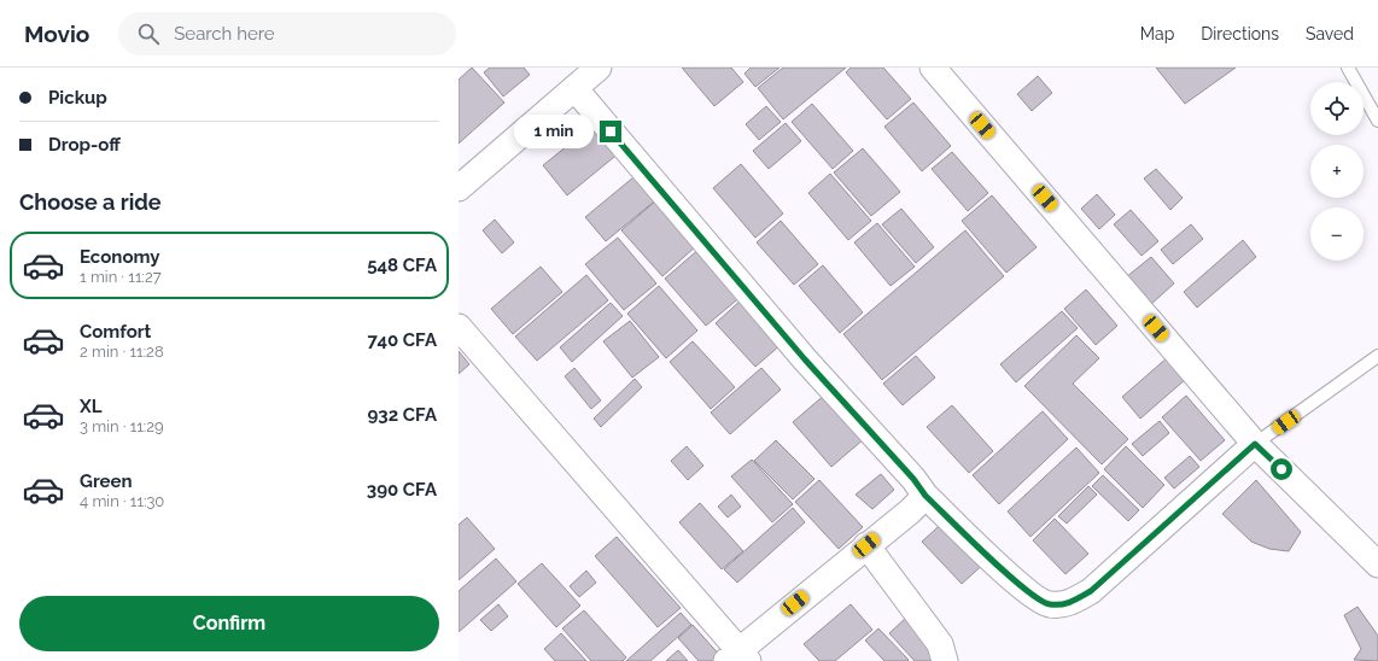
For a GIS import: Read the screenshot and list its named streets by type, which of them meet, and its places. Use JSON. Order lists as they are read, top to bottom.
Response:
{
  "page": {
    "header": "Movio",
    "search": "Search here",
    "nav": ["Map", "Directions", "Saved"],
    "banner": ["Pickup", "Drop-off"],
    "map_buttons": ["+", "−"],
    "bubble": "1 min",
    "heading": "Choose a ride",
    "list": [
      {
        "name": "Economy",
        "note": "1 min · 11:27",
        "value": "548 CFA"
      },
      {
        "name": "Comfort",
        "note": "2 min · 11:28",
        "value": "740 CFA"
      },
      {
        "name": "XL",
        "note": "3 min · 11:29",
        "value": "932 CFA"
      },
      {
        "name": "Green",
        "note": "4 min · 11:30",
        "value": "390 CFA"
      }
    ],
    "buttons": "Confirm"
  }
}
